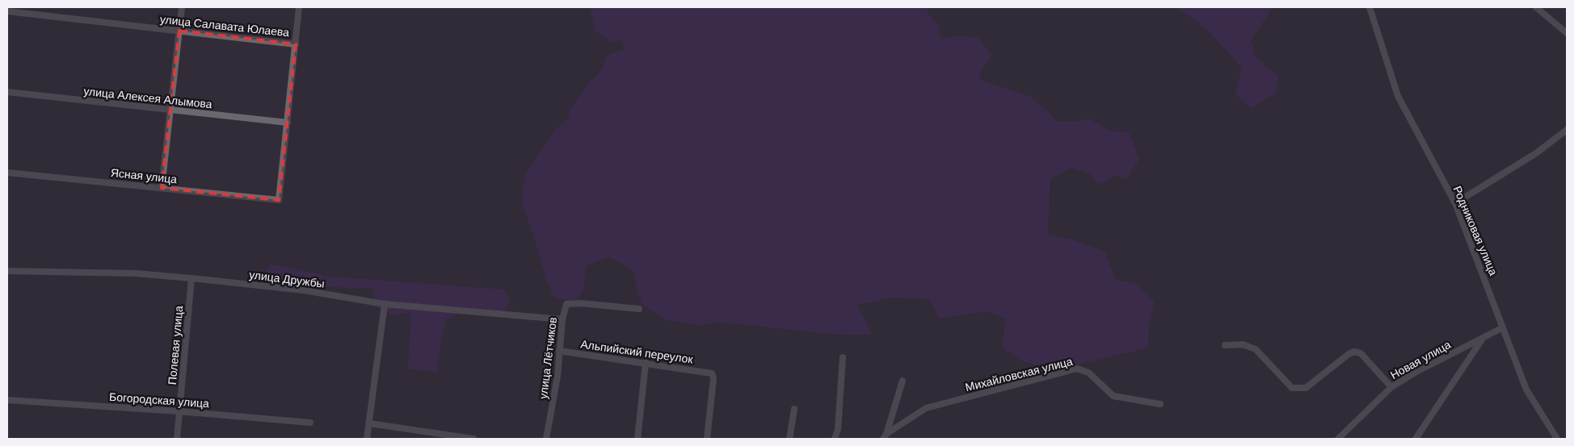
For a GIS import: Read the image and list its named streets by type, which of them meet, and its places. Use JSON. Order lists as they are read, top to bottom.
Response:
{
  "streets": {
    "street": [
      "улица Салавата Юлаева",
      "улица Алексея Алымова",
      "Ясная улица",
      "Родниковая улица",
      "улица Дружбы",
      "Полевая улица",
      "Альпийский переулок",
      "улица Лётчиков",
      "Новая улица",
      "Михайловская улица",
      "Богородская улица"
    ]
  },
  "crossings": [
    ["улица Алексея Алымова", "Ясная улица"],
    ["Родниковая улица", "Новая улица"],
    ["улица Дружбы", "Полевая улица"],
    ["улица Дружбы", "улица Лётчиков"],
    ["Полевая улица", "Богородская улица"],
    ["Альпийский переулок", "улица Лётчиков"]
  ]
}
